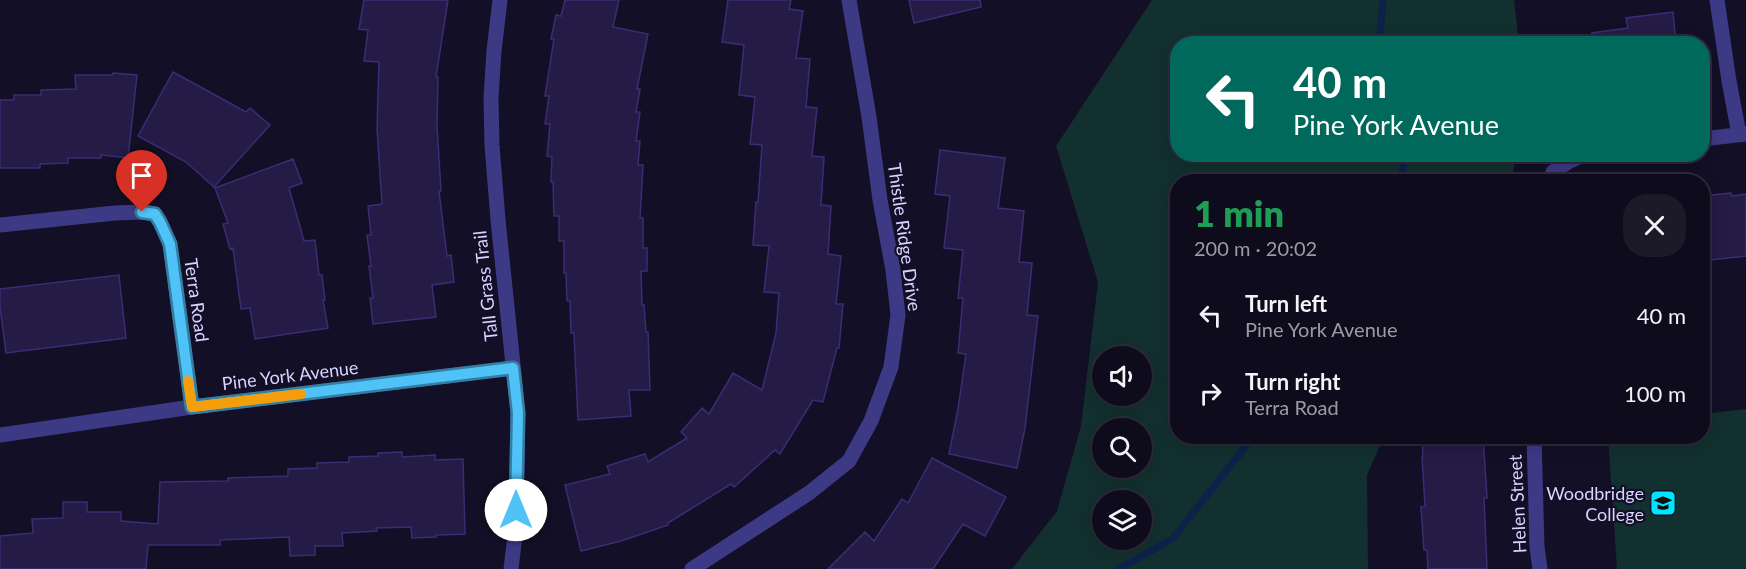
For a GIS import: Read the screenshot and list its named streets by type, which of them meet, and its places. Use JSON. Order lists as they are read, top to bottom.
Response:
{
  "streets": {
    "street": [
      "Thistle Ridge Drive",
      "Tall Grass Trail",
      "Terra Road",
      "Pine York Avenue",
      "Helen Street"
    ]
  },
  "crossings": [
    ["Tall Grass Trail", "Pine York Avenue"],
    ["Terra Road", "Pine York Avenue"]
  ],
  "places": {
    "school or university": ["Woodbridge College"]
  },
  "page": {
    "turn": ["40 m", "Pine York Avenue"],
    "heading": ["1 min", "200 m · 20:02"],
    "list": [
      {
        "name": "Turn left",
        "note": "Pine York Avenue",
        "value": "40 m"
      },
      {
        "name": "Turn right",
        "note": "Terra Road",
        "value": "100 m"
      }
    ]
  }
}
